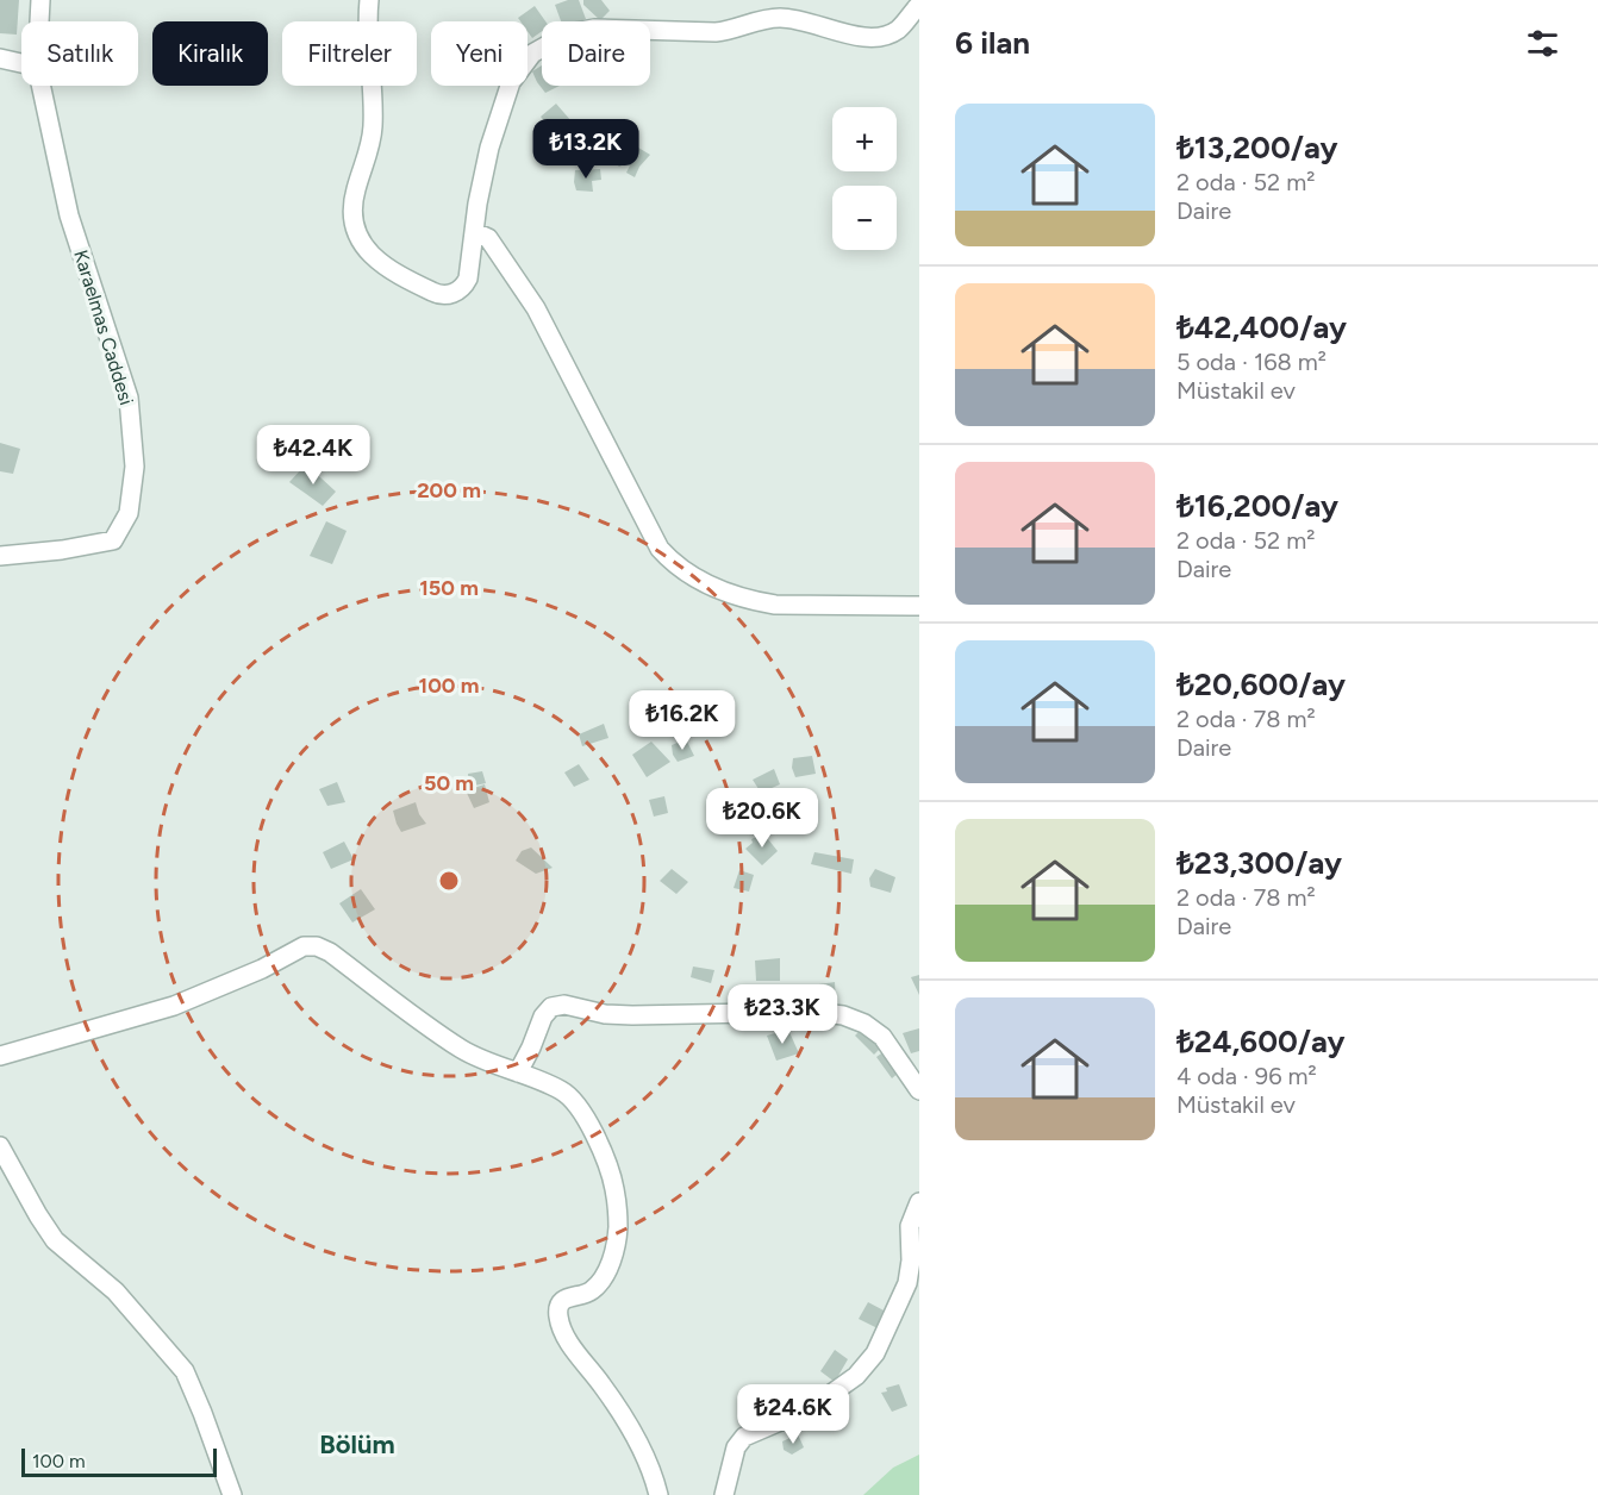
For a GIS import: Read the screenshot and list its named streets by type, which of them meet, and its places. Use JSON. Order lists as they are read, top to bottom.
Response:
{
  "streets": {
    "street": ["Karaelmas Caddesi"]
  },
  "districts": ["Bölüm"],
  "scale_bar": "100 m",
  "page": {
    "heading": "6 ilan",
    "chip": [
      "Satılık",
      "Kiralık",
      "Filtreler",
      "Yeni",
      "Daire"
    ],
    "list": [
      {
        "name": "₺13,200/ay",
        "note": "2 oda · 52 m² · Daire"
      },
      {
        "name": "₺42,400/ay",
        "note": "5 oda · 168 m² · Müstakil ev"
      },
      {
        "name": "₺16,200/ay",
        "note": "2 oda · 52 m² · Daire"
      },
      {
        "name": "₺20,600/ay",
        "note": "2 oda · 78 m² · Daire"
      },
      {
        "name": "₺23,300/ay",
        "note": "2 oda · 78 m² · Daire"
      },
      {
        "name": "₺24,600/ay",
        "note": "4 oda · 96 m² · Müstakil ev"
      }
    ],
    "map_buttons": ["+", "−"],
    "price": [
      "₺13.2K",
      "₺42.4K",
      "₺16.2K",
      "₺20.6K",
      "₺23.3K",
      "₺24.6K"
    ],
    "scale": "100 m"
  },
  "rings": [
    "200 m",
    "150 m",
    "100 m",
    "50 m"
  ]
}
